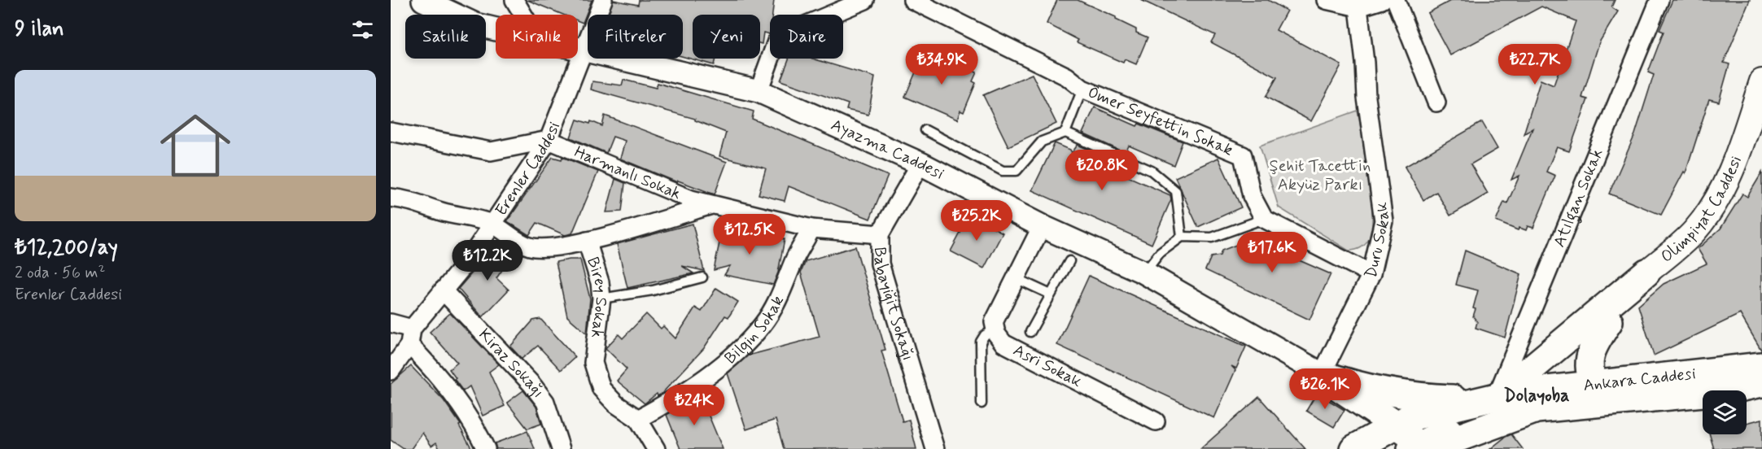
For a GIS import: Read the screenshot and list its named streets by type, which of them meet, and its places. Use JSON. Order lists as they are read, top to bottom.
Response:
{
  "streets": {
    "main road": ["Olimpiyat Caddesi", "Ankara Caddesi"],
    "street": [
      "Ömer Seyfettin Sokak",
      "Ayazma Caddesi",
      "Erenler Caddesi",
      "Harmanlı Sokak",
      "Atılgan Sokak",
      "Duru Sokak",
      "Birey Sokak",
      "Babayiğit Sokağı",
      "Bilgin Sokak",
      "Kiraz Sokağı",
      "Asri Sokak"
    ]
  },
  "crossings": [
    ["Ayazma Caddesi", "Erenler Caddesi"],
    ["Ayazma Caddesi", "Duru Sokak"],
    ["Ayazma Caddesi", "Babayiğit Sokağı"],
    ["Erenler Caddesi", "Harmanlı Sokak"],
    ["Erenler Caddesi", "Kiraz Sokağı"],
    ["Harmanlı Sokak", "Babayiğit Sokağı"],
    ["Harmanlı Sokak", "Bilgin Sokak"],
    ["Atılgan Sokak", "Ankara Caddesi"],
    ["Birey Sokak", "Bilgin Sokak"]
  ],
  "districts": ["Dolayoba"],
  "parks": ["Şehit Tacettin Akyüz Parkı"],
  "page": {
    "heading": "9 ilan",
    "chip": [
      "Satılık",
      "Kiralık",
      "Filtreler",
      "Yeni",
      "Daire"
    ],
    "price": [
      "₺34.9K",
      "₺22.7K",
      "₺20.8K",
      "₺25.2K",
      "₺12.5K",
      "₺17.6K",
      "₺12.2K",
      "₺26.1K",
      "₺24K"
    ],
    "list": [
      {
        "name": "₺12,200/ay",
        "note": "2 oda · 56 m² · Erenler Caddesi"
      }
    ]
  }
}
